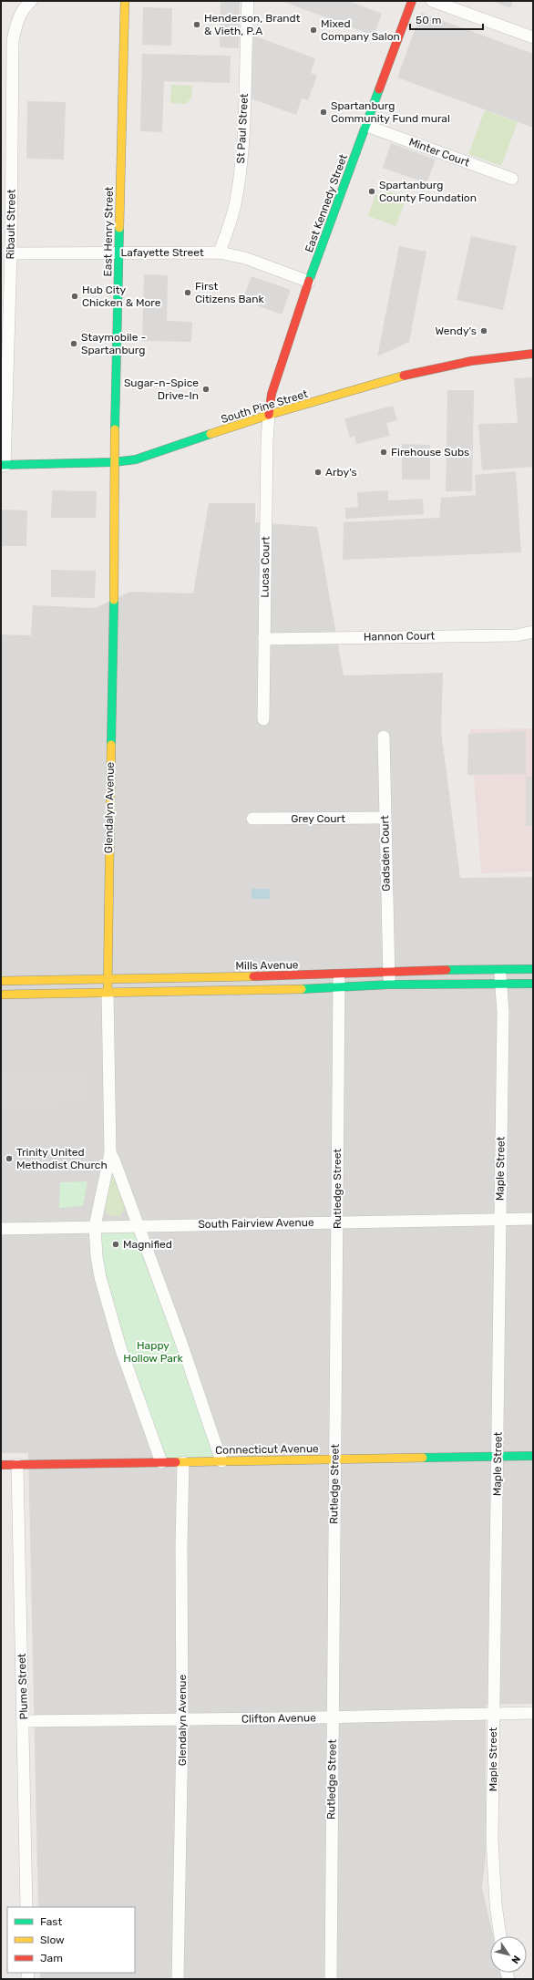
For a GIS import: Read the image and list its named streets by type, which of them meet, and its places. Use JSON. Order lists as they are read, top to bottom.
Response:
{
  "streets": {
    "main road": [
      "East Kennedy Street",
      "East Henry Street",
      "South Pine Street",
      "Glendalyn Avenue",
      "Mills Avenue",
      "Connecticut Avenue"
    ],
    "street": [
      "St Paul Street",
      "Minter Court",
      "Ribault Street",
      "Lafayette Street",
      "Lucas Court",
      "Hannon Court",
      "Grey Court",
      "Gadsden Court",
      "Maple Street",
      "Rutledge Street",
      "South Fairview Avenue",
      "Plume Street",
      "Clifton Avenue"
    ]
  },
  "crossings": [
    ["St Paul Street", "Lafayette Street"],
    ["Minter Court", "East Kennedy Street"],
    ["East Kennedy Street", "Lafayette Street"],
    ["East Kennedy Street", "South Pine Street"],
    ["East Kennedy Street", "Lucas Court"],
    ["Ribault Street", "Lafayette Street"],
    ["Ribault Street", "South Pine Street"],
    ["East Henry Street", "Lafayette Street"],
    ["East Henry Street", "South Pine Street"],
    ["East Henry Street", "Glendalyn Avenue"],
    ["South Pine Street", "Lucas Court"],
    ["South Pine Street", "Glendalyn Avenue"],
    ["Lucas Court", "Hannon Court"],
    ["Glendalyn Avenue", "Mills Avenue"],
    ["Glendalyn Avenue", "South Fairview Avenue"],
    ["Glendalyn Avenue", "Connecticut Avenue"],
    ["Glendalyn Avenue", "Clifton Avenue"],
    ["Grey Court", "Gadsden Court"],
    ["Gadsden Court", "Mills Avenue"],
    ["Mills Avenue", "Maple Street"],
    ["Mills Avenue", "Rutledge Street"],
    ["Maple Street", "South Fairview Avenue"],
    ["Maple Street", "Connecticut Avenue"],
    ["Maple Street", "Clifton Avenue"],
    ["Rutledge Street", "South Fairview Avenue"],
    ["Rutledge Street", "Connecticut Avenue"],
    ["Rutledge Street", "Clifton Avenue"],
    ["Connecticut Avenue", "Plume Street"],
    ["Plume Street", "Clifton Avenue"]
  ],
  "parks": ["Happy Hollow Park"],
  "places": [
    "Henderson, Brandt & Vieth, P.A",
    "Mixed Company Salon",
    "Spartanburg Community Fund mural",
    "Spartanburg County Foundation",
    "First Citizens Bank",
    "Hub City Chicken & More",
    "Wendy's",
    "Staymobile - Spartanburg",
    "Sugar-n-Spice Drive-In",
    "Firehouse Subs",
    "Arby's",
    "Trinity United Methodist Church",
    "Magnified"
  ],
  "legend": ["Fast", "Slow", "Jam"],
  "scale_bar": "50 m",
  "north": "bottom right"
}
